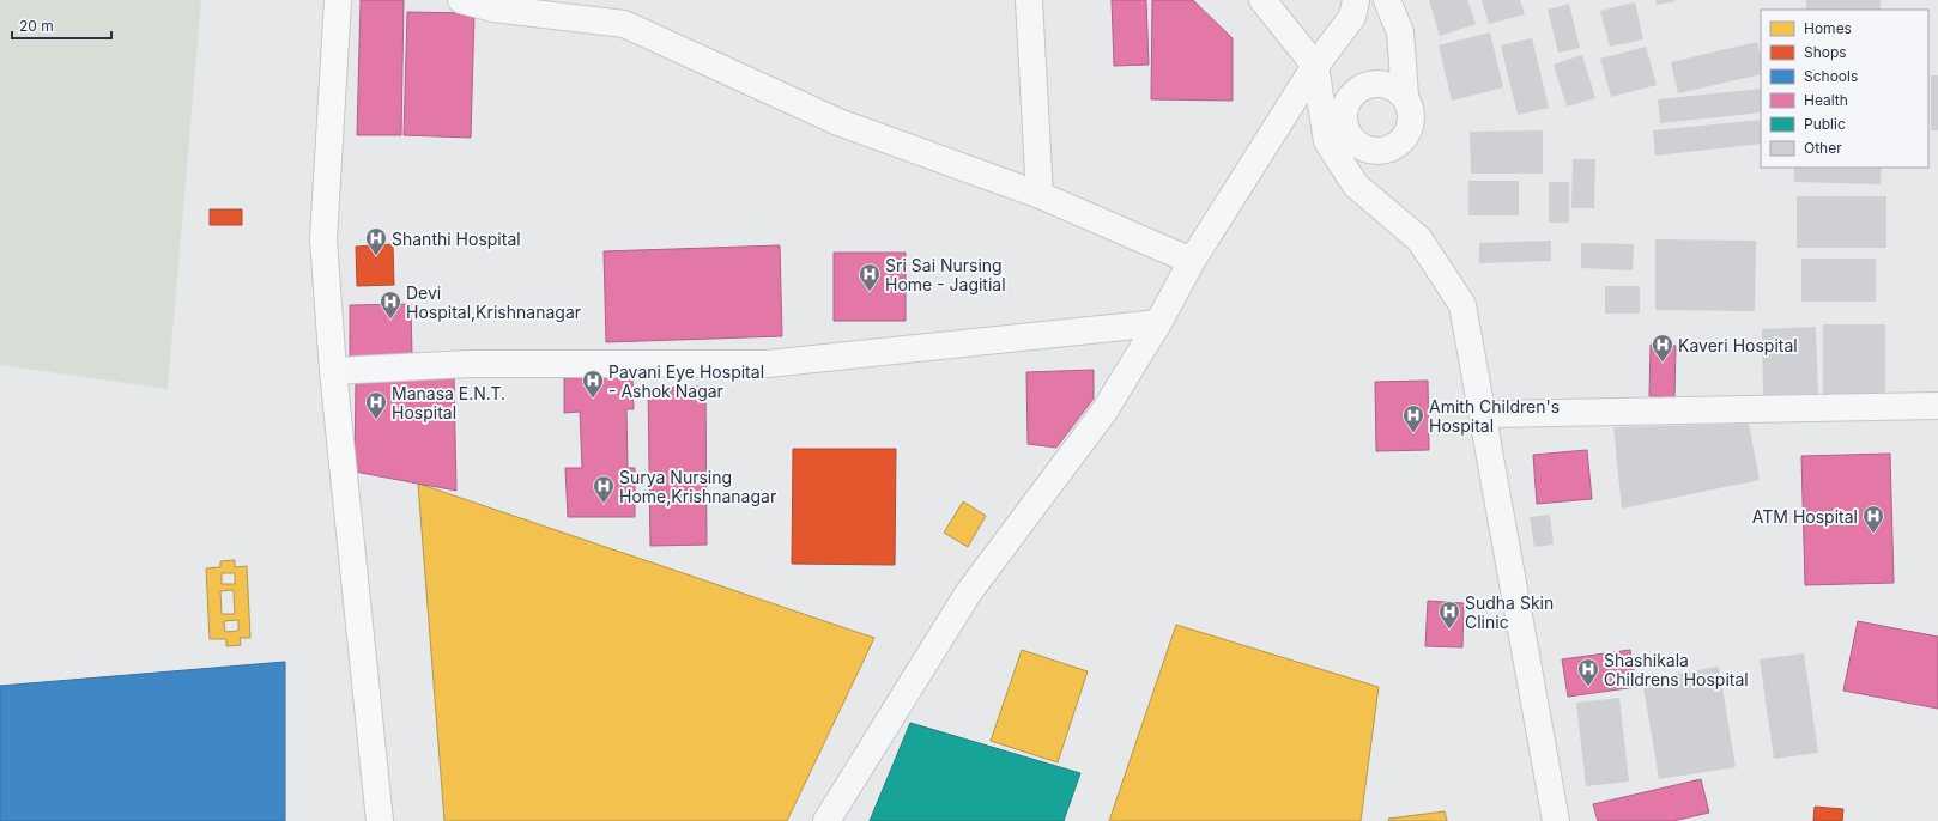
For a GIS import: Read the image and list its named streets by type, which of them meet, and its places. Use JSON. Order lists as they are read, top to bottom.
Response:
{
  "places": {
    "hospital": [
      "Shanthi Hospital",
      "Sri Sai Nursing Home - Jagitial",
      "Devi Hospital,Krishnanagar",
      "Kaveri Hospital",
      "Pavani Eye Hospital - Ashok Nagar",
      "Manasa E.N.T. Hospital",
      "Amith Children's Hospital",
      "Surya Nursing Home,Krishnanagar",
      "ATM Hospital",
      "Sudha Skin Clinic",
      "Shashikala Childrens Hospital"
    ]
  },
  "legend": [
    "Homes",
    "Shops",
    "Schools",
    "Health",
    "Public",
    "Other"
  ],
  "scale_bar": "20 m"
}
